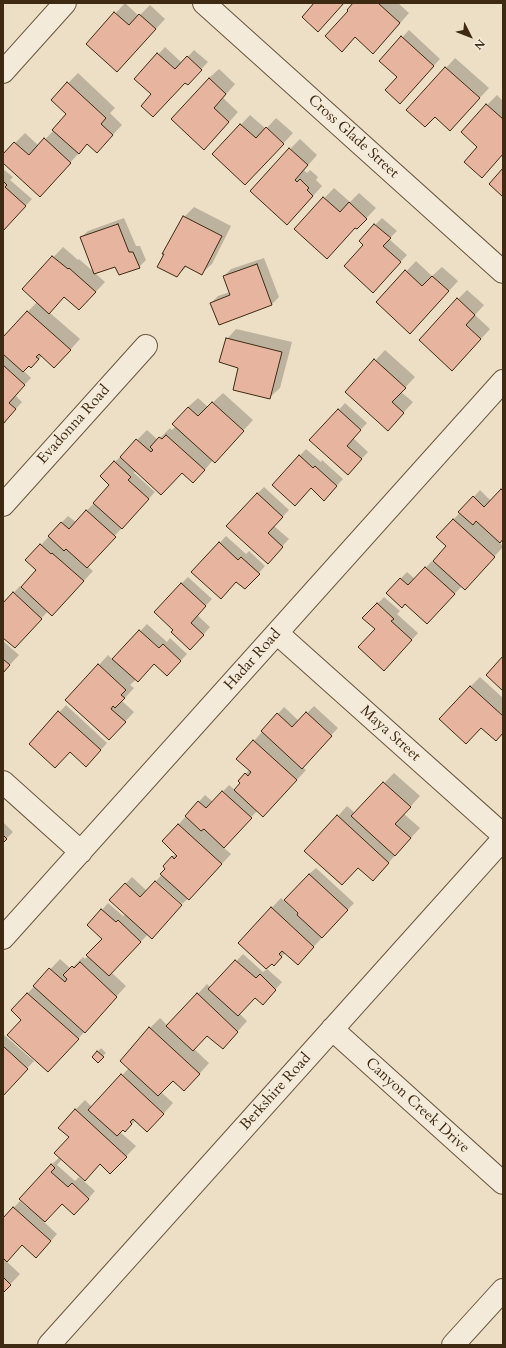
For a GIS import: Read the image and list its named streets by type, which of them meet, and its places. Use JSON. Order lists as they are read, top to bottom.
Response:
{
  "streets": {
    "street": [
      "Cross Glade Street",
      "Evadonna Road",
      "Hadar Road",
      "Maya Street",
      "Berkshire Road",
      "Canyon Creek Drive"
    ]
  },
  "crossings": [
    ["Hadar Road", "Maya Street"],
    ["Berkshire Road", "Canyon Creek Drive"]
  ],
  "north": "bottom right"
}
